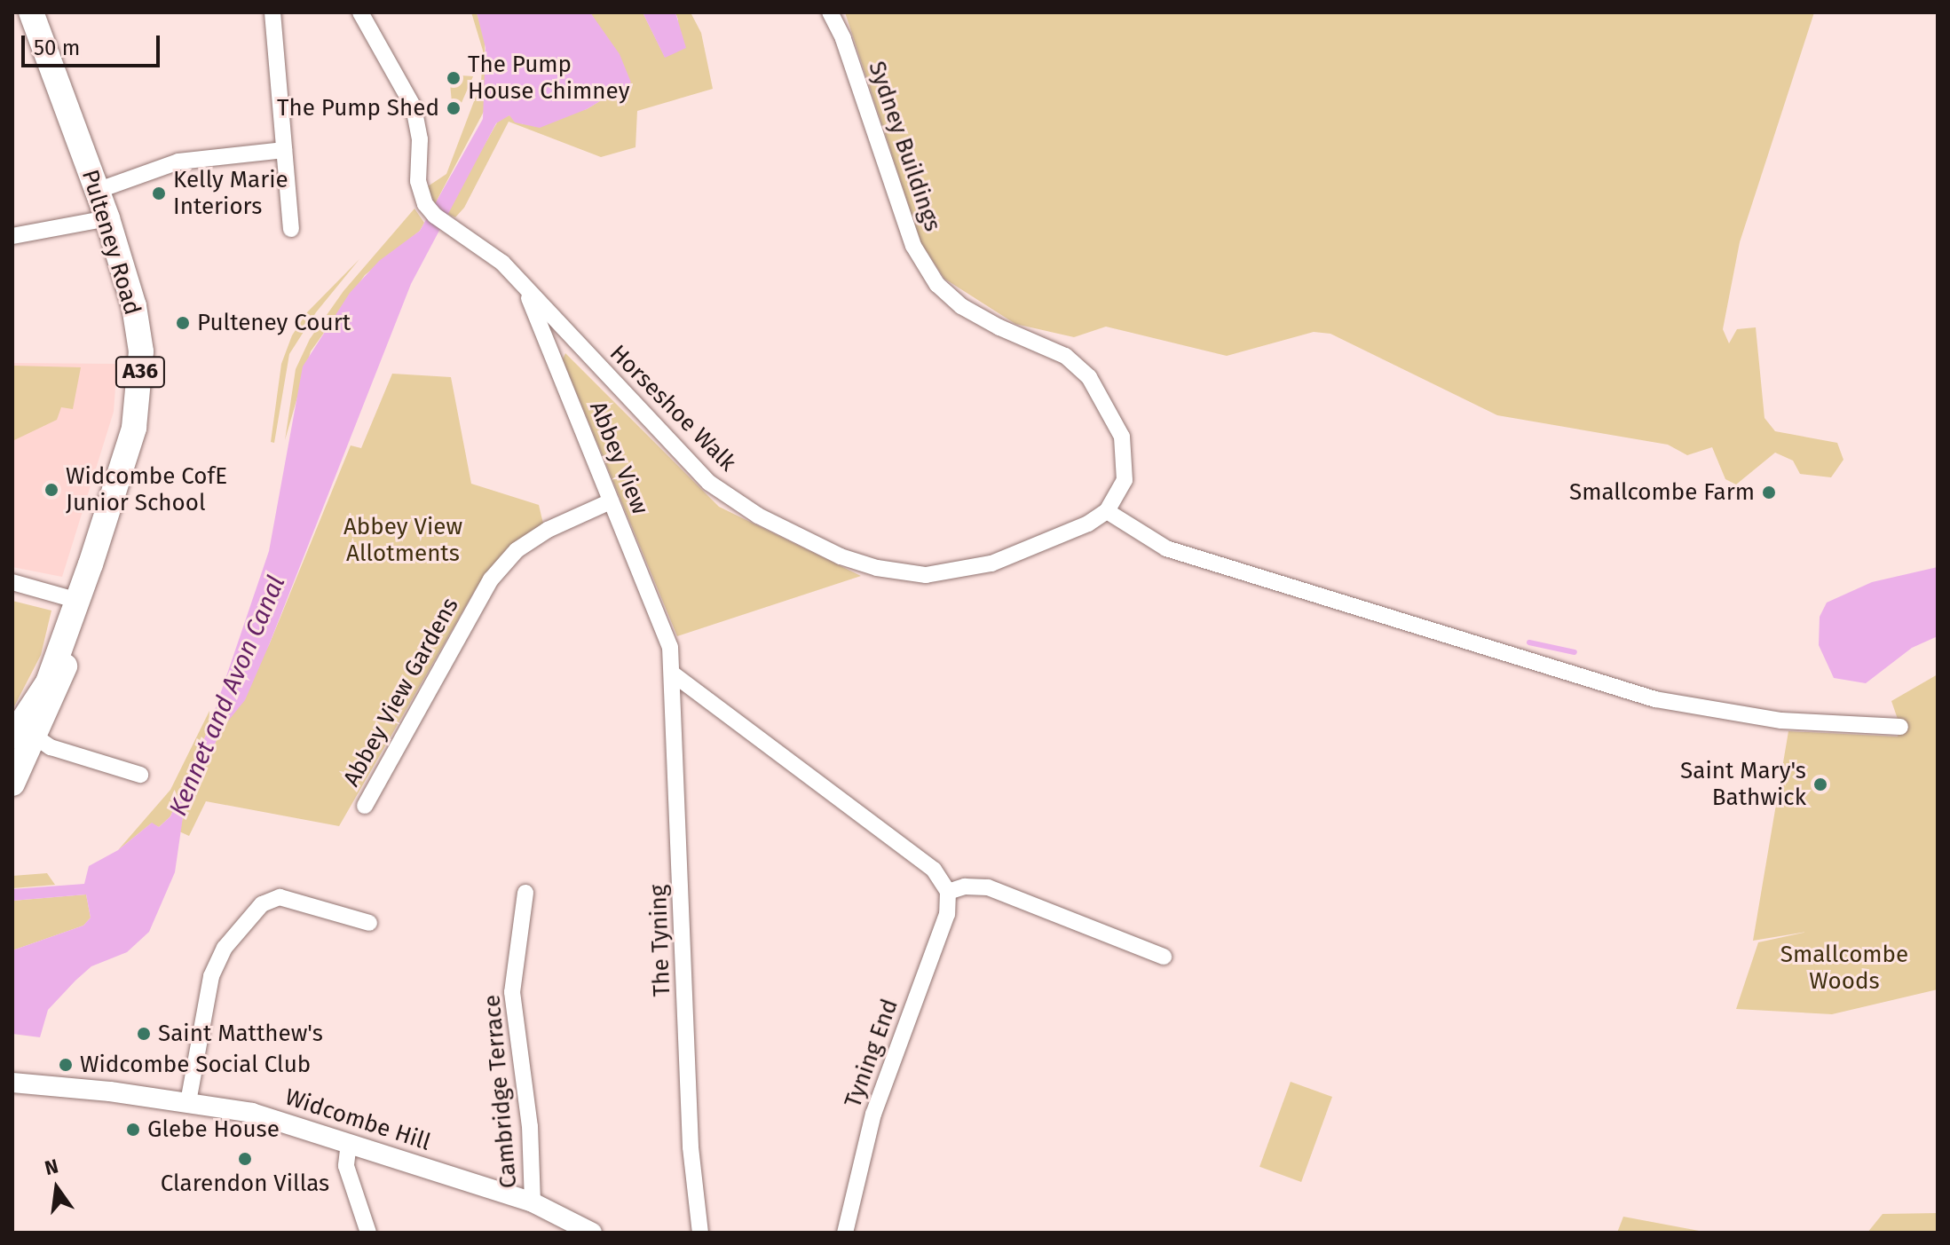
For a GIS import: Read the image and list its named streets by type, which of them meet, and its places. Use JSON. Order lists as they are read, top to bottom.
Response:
{
  "streets": {
    "main road": ["Pulteney Road", "A36"],
    "street": [
      "Sydney Buildings",
      "Horseshoe Walk",
      "Abbey View",
      "Abbey View Gardens",
      "The Tyning",
      "Tyning End",
      "Cambridge Terrace",
      "Widcombe Hill"
    ]
  },
  "crossings": [
    ["Sydney Buildings", "Horseshoe Walk"],
    ["Horseshoe Walk", "Abbey View"],
    ["Abbey View", "Abbey View Gardens"],
    ["Abbey View", "The Tyning"],
    ["Cambridge Terrace", "Widcombe Hill"]
  ],
  "water": ["Kennet and Avon Canal"],
  "parks": ["Abbey View Allotments", "Smallcombe Woods"],
  "places": [
    "The Pump House Chimney",
    "The Pump Shed",
    "Kelly Marie Interiors",
    "Pulteney Court",
    "Widcombe CofE Junior School",
    "Smallcombe Farm",
    "Saint Mary's Bathwick",
    "Saint Matthew's",
    "Widcombe Social Club",
    "Glebe House",
    "Clarendon Villas"
  ],
  "scale_bar": "50 m",
  "north": "top"
}
